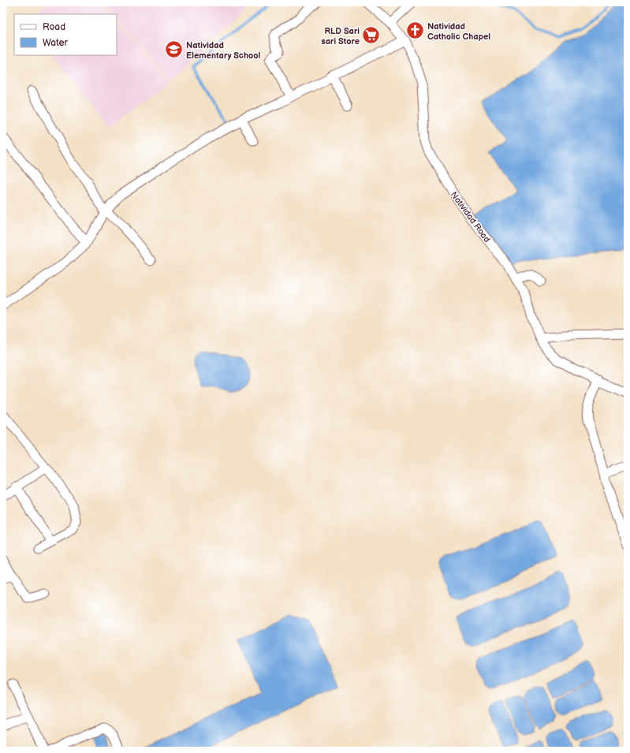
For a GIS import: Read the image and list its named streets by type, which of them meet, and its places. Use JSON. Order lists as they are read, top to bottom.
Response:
{
  "streets": {
    "street": ["Natividad Road"]
  },
  "places": {
    "church": ["Natividad Catholic Chapel"],
    "supermarket": ["RLD Sari sari Store"],
    "school or university": ["Natividad Elementary School"]
  },
  "legend": ["Road", "Water"]
}
